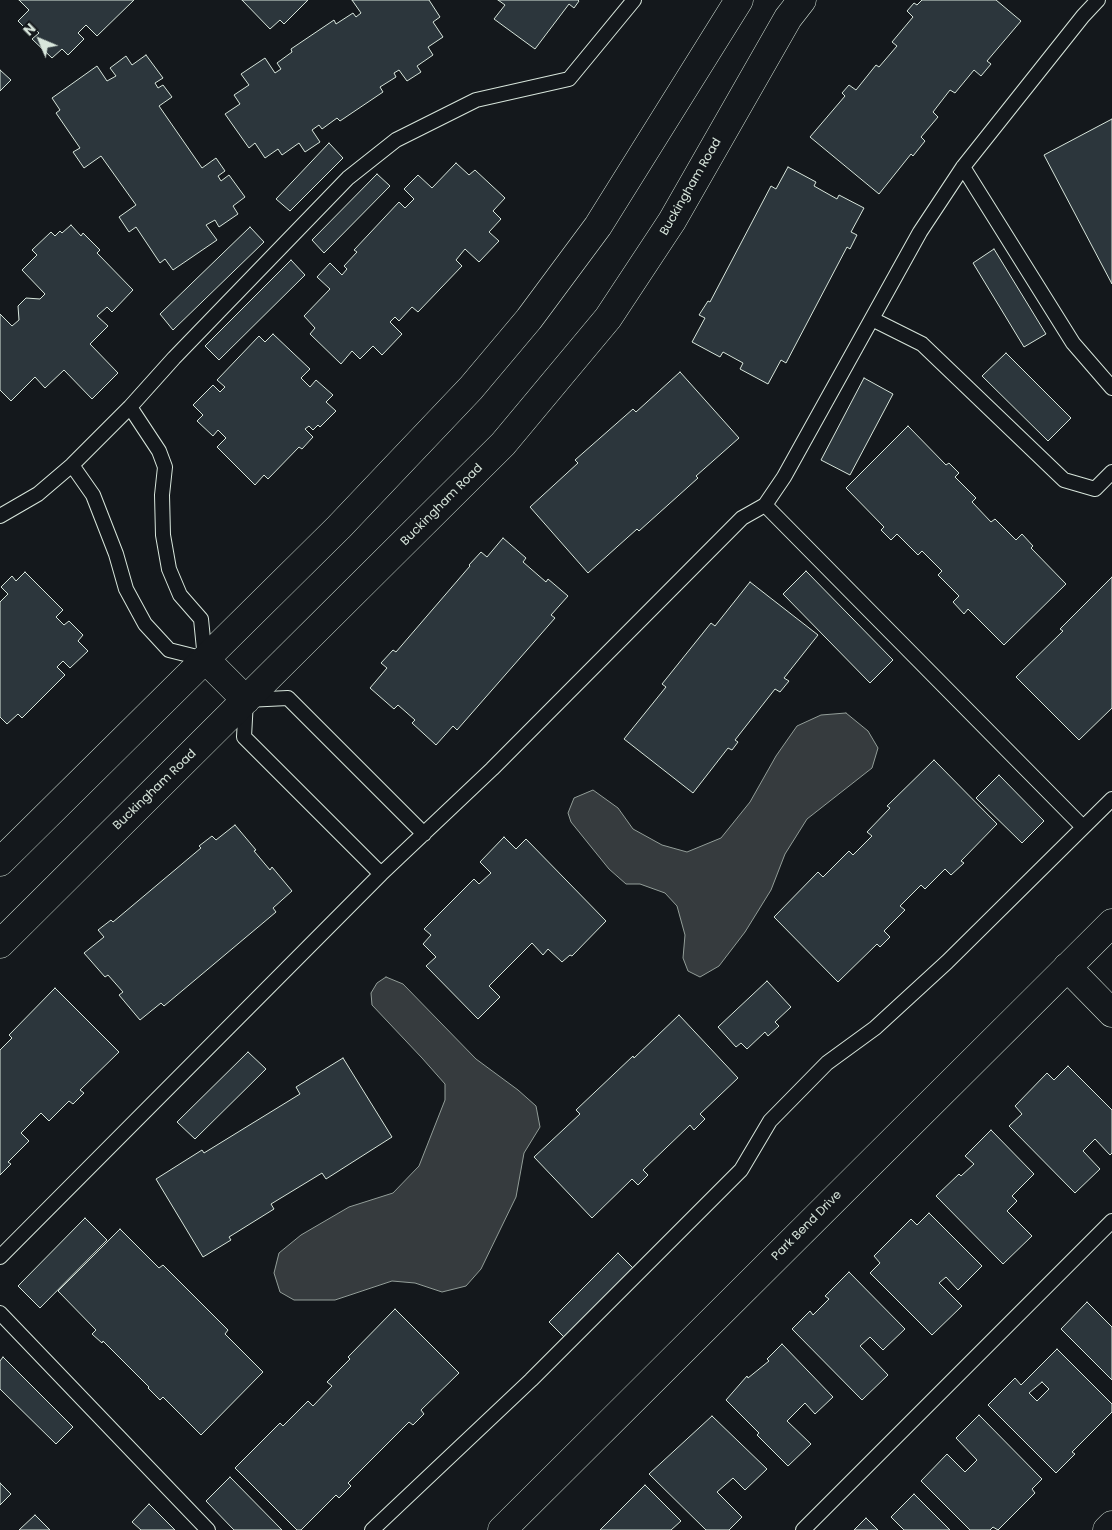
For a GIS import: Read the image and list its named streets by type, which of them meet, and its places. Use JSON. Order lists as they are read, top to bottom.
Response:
{
  "streets": {
    "street": ["Buckingham Road", "Park Bend Drive"]
  },
  "north": "top left"
}
